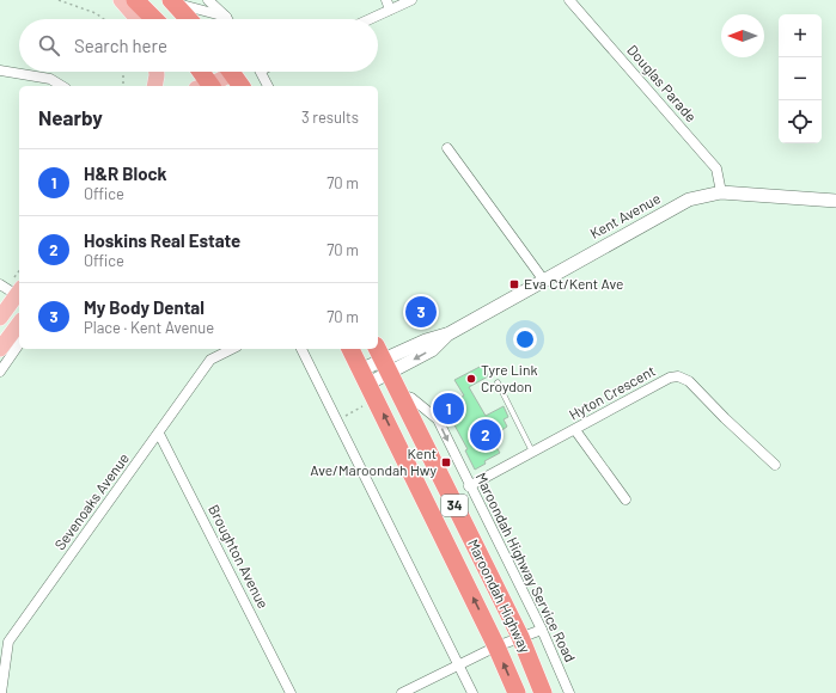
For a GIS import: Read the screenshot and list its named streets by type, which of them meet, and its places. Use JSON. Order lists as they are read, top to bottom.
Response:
{
  "streets": {
    "highway": ["34", "Maroondah Highway"],
    "main road": ["Kent Avenue"],
    "street": [
      "Douglas Parade",
      "Hyton Crescent",
      "Sevenoaks Avenue",
      "Broughton Avenue",
      "Maroondah Highway Service Road"
    ]
  },
  "crossings": [
    ["Douglas Parade", "Kent Avenue"],
    ["Kent Avenue", "Maroondah Highway"],
    ["Hyton Crescent", "Maroondah Highway Service Road"],
    ["Sevenoaks Avenue", "Broughton Avenue"],
    ["Maroondah Highway Service Road", "Maroondah Highway"]
  ],
  "places": {
    "transit": ["Eva Ct/Kent Ave", "Kent Ave/Maroondah Hwy"],
    "other": ["Tyre Link Croydon"]
  },
  "north": "left",
  "page": {
    "map_buttons": ["+", "−"],
    "search": "Search here",
    "heading": ["Nearby", "3 results"],
    "list": [
      {
        "mark": "1",
        "name": "H&R Block",
        "note": "Office",
        "value": "70 m"
      },
      {
        "mark": "2",
        "name": "Hoskins Real Estate",
        "note": "Office",
        "value": "70 m"
      },
      {
        "mark": "3",
        "name": "My Body Dental",
        "note": "Place · Kent Avenue",
        "value": "70 m"
      }
    ],
    "pins": ["3", "1", "2"]
  }
}
